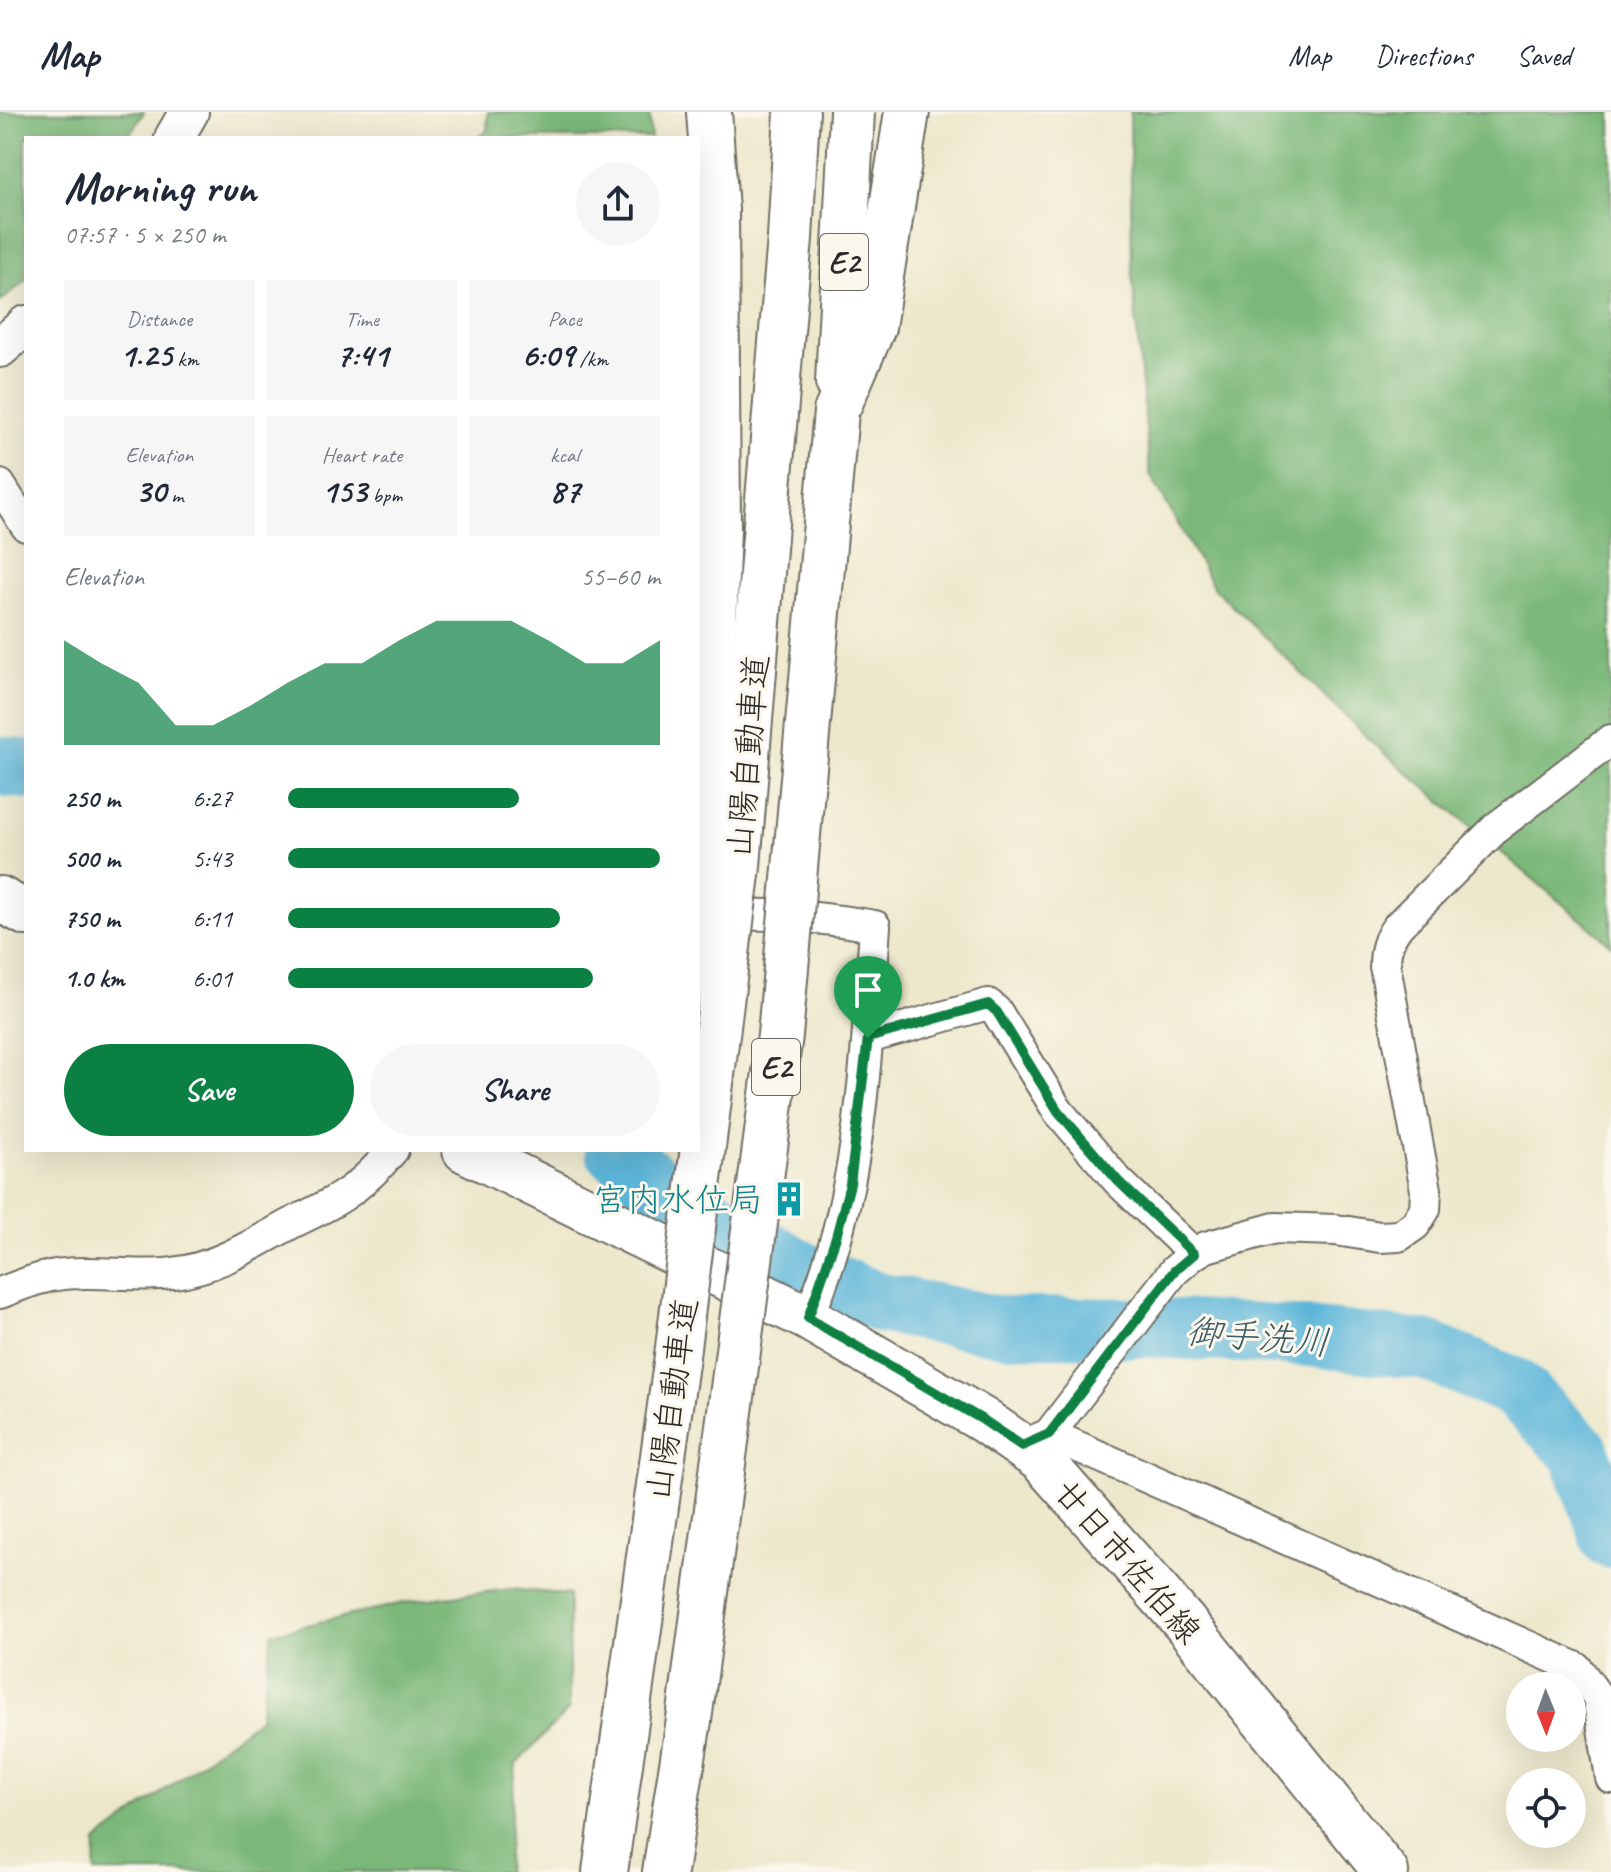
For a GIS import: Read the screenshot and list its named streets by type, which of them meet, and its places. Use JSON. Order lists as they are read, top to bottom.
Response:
{
  "streets": {
    "main road": ["E2", "山陽自動車道", "廿日市佐伯線"]
  },
  "water": ["御手洗川"],
  "places": {
    "building": ["宮内水位局"]
  },
  "north": "bottom",
  "page": {
    "header": "Map",
    "nav": ["Map", "Directions", "Saved"],
    "heading": ["Morning run", "07:57 · 5 × 250 m"],
    "stats": [
      ["Distance", "1.25 km"],
      ["Time", "7:41"],
      ["Pace", "6:09 /km"],
      ["Elevation", "30 m"],
      ["Heart rate", "153 bpm"],
      ["kcal", "87"]
    ],
    "chart": ["Elevation", "55–60 m"],
    "list": [
      {
        "name": "250 m",
        "note": "6:27"
      },
      {
        "name": "500 m",
        "note": "5:43"
      },
      {
        "name": "750 m",
        "note": "6:11"
      },
      {
        "name": "1.0 km",
        "note": "6:01"
      }
    ],
    "buttons": ["Save", "Share"]
  }
}
